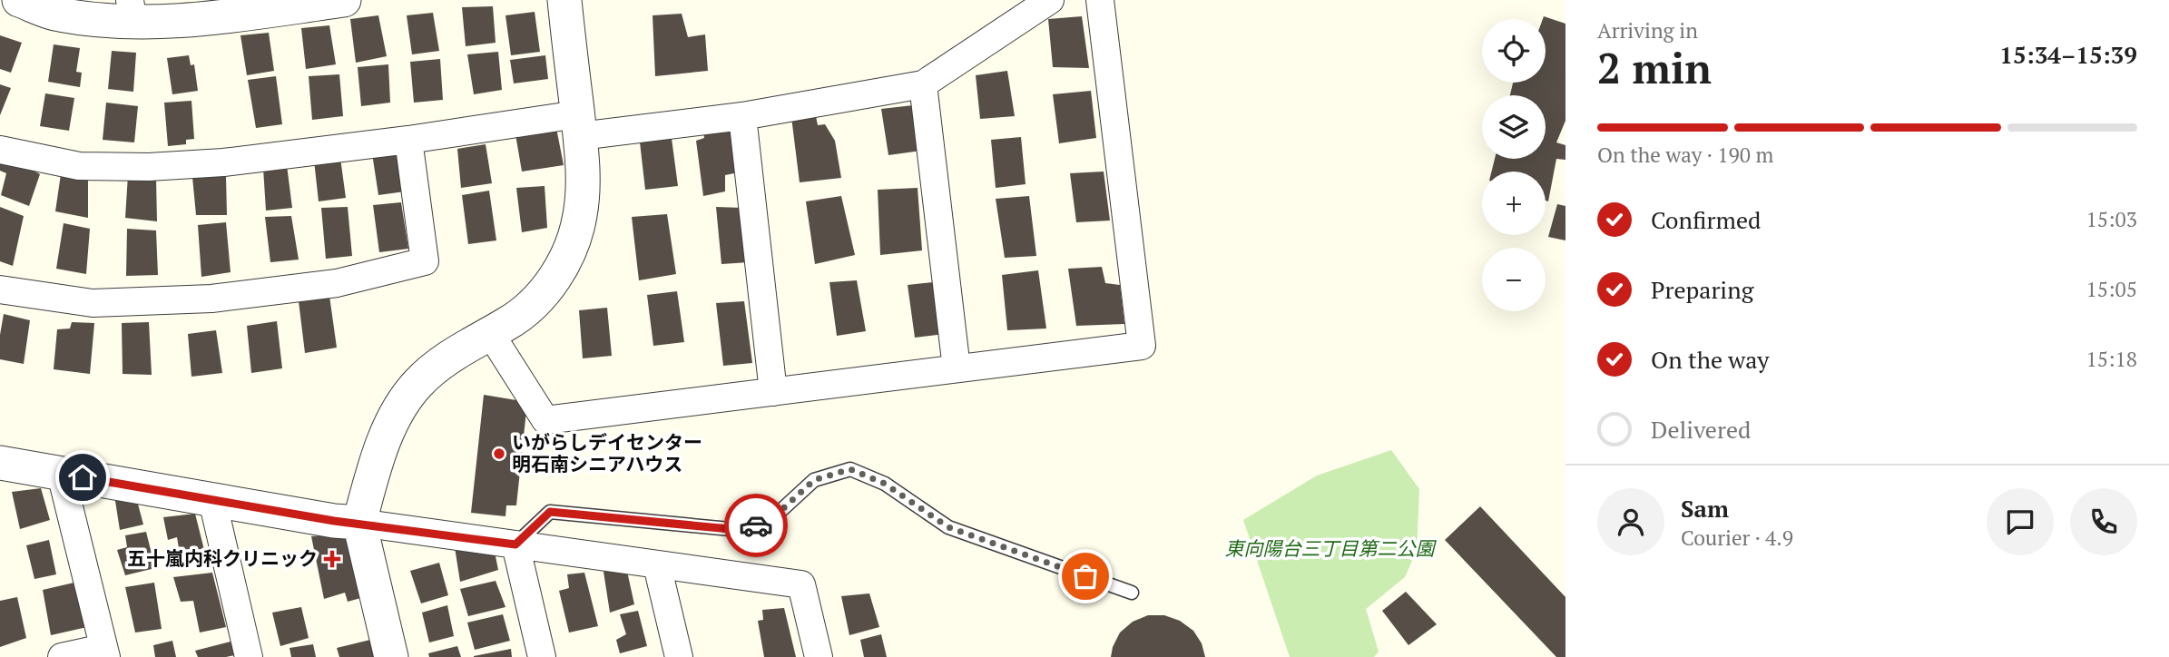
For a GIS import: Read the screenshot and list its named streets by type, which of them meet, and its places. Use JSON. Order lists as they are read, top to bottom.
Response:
{
  "parks": ["東向陽台三丁目第二公園"],
  "places": {
    "other": ["いがらしデイセンター 明石南シニアハウス"],
    "health": ["五十嵐内科クリニック"]
  },
  "page": {
    "heading": ["2 min", "Arriving in", "15:34–15:39"],
    "panel": ["Sam", "Courier · 4.9"],
    "map_buttons": ["+", "−"],
    "bar": "On the way · 190 m",
    "list": [
      ["Confirmed", "15:03"],
      ["Preparing", "15:05"],
      ["On the way", "15:18"],
      "Delivered"
    ]
  }
}
